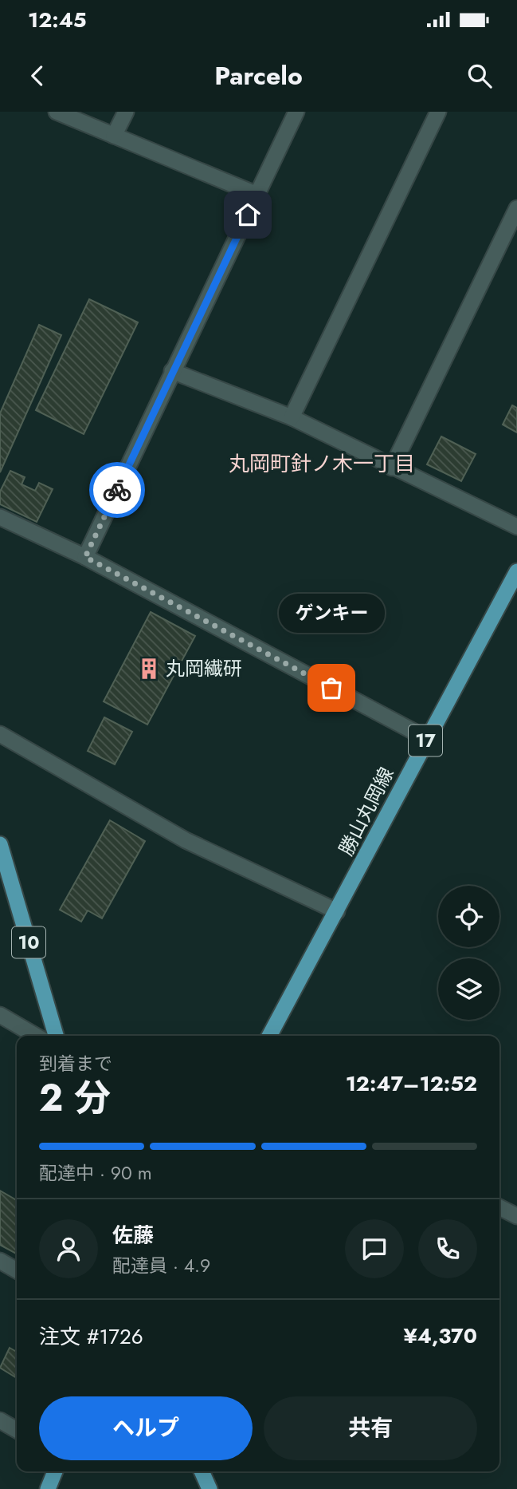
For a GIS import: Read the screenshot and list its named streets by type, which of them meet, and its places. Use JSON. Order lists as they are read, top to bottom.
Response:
{
  "streets": {
    "main road": ["17", "勝山丸岡線", "10"]
  },
  "districts": ["丸岡町針ノ木一丁目"],
  "places": {
    "building": ["丸岡繊研"],
    "other": ["ゲンキー"]
  },
  "page": {
    "status": "12:45",
    "header": "Parcelo",
    "bubble": "ゲンキー",
    "heading": ["2 分", "到着まで", "12:47–12:52"],
    "panel": [
      "佐藤",
      "配達員 · 4.9",
      "注文 #1726",
      "¥4,370"
    ],
    "bar": "配達中 · 90 m",
    "buttons": ["ヘルプ", "共有"]
  }
}
